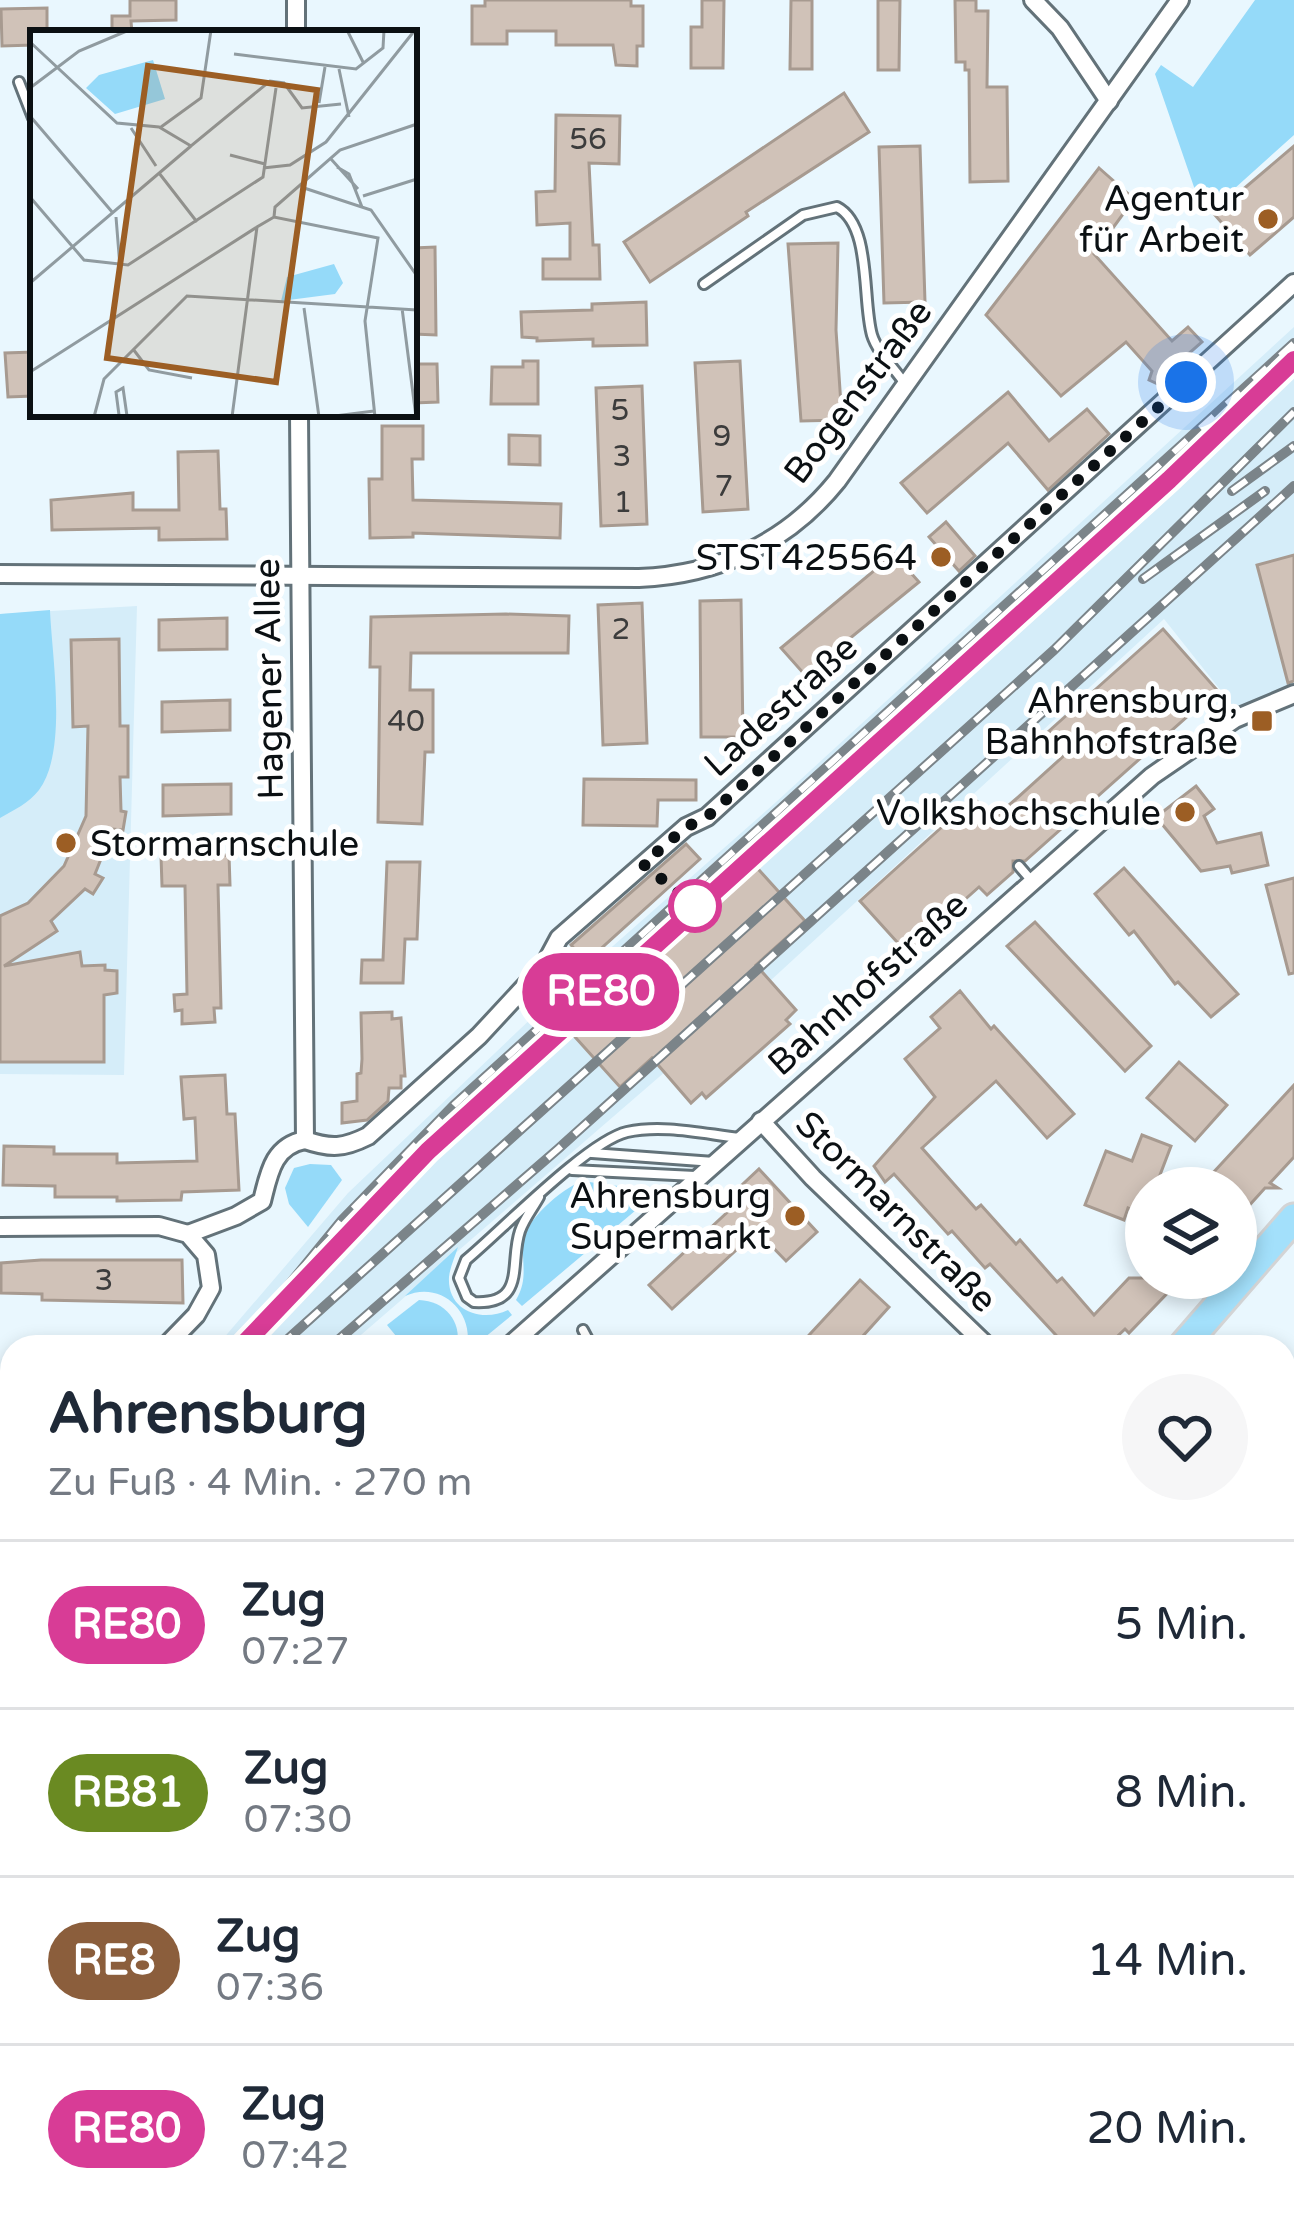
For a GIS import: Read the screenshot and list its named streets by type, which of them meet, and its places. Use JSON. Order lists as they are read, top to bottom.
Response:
{
  "streets": {
    "street": [
      "Bogenstraße",
      "Hagener Allee",
      "Ladestraße",
      "Bahnhofstraße",
      "Stormarnstraße"
    ]
  },
  "crossings": [
    ["Bogenstraße", "Hagener Allee"],
    ["Hagener Allee", "Ladestraße"],
    ["Bahnhofstraße", "Stormarnstraße"]
  ],
  "places": {
    "other": [
      "Agentur für Arbeit",
      "STST425564",
      "Volkshochschule",
      "Stormarnschule",
      "Ahrensburg Supermarkt"
    ],
    "transit": ["Ahrensburg, Bahnhofstraße"]
  },
  "house_numbers": [
    "56",
    "5",
    "9",
    "3",
    "7",
    "1",
    "2",
    "40",
    "3"
  ],
  "page": {
    "on_map": "RE80",
    "heading": ["Ahrensburg", "Zu Fuß · 4 Min. · 270 m"],
    "list": [
      {
        "mark": "RE80",
        "name": "Zug",
        "note": "07:27",
        "value": "5 Min."
      },
      {
        "mark": "RB81",
        "name": "Zug",
        "note": "07:30",
        "value": "8 Min."
      },
      {
        "mark": "RE8",
        "name": "Zug",
        "note": "07:36",
        "value": "14 Min."
      },
      {
        "mark": "RE80",
        "name": "Zug",
        "note": "07:42",
        "value": "20 Min."
      }
    ]
  }
}
